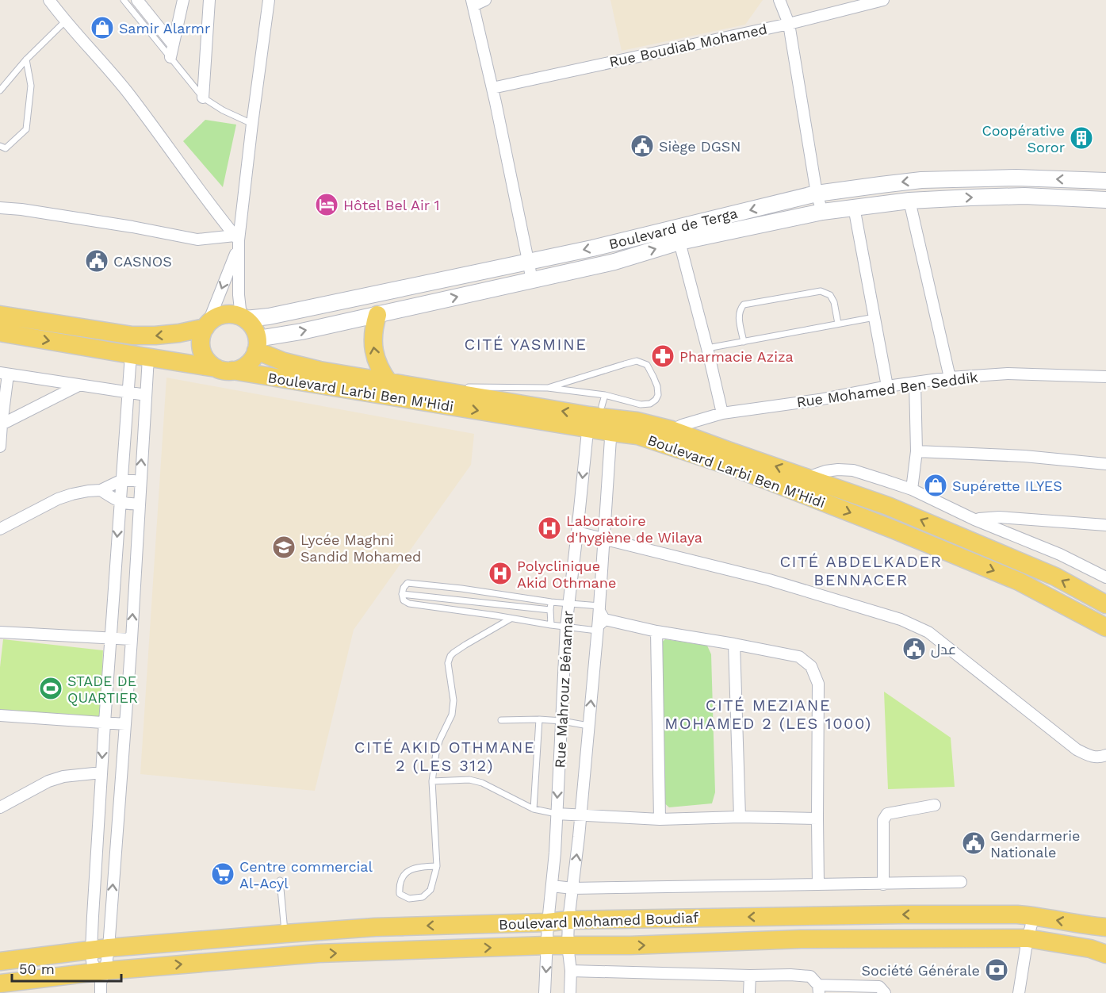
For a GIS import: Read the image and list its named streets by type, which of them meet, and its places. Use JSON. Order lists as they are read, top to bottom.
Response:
{
  "streets": {
    "main road": ["Boulevard de Terga", "Boulevard Larbi Ben M'Hidi", "Boulevard Mohamed Boudiaf"],
    "street": ["Rue Boudiab Mohamed", "Rue Mohamed Ben Seddik", "Rue Mahrouz Bénamar"]
  },
  "crossings": [
    ["Boulevard de Terga", "Boulevard Larbi Ben M'Hidi"],
    ["Rue Mohamed Ben Seddik", "Boulevard Larbi Ben M'Hidi"],
    ["Boulevard Larbi Ben M'Hidi", "Rue Mahrouz Bénamar"],
    ["Rue Mahrouz Bénamar", "Boulevard Mohamed Boudiaf"]
  ],
  "districts": [
    "CITÉ YASMINE",
    "CITÉ ABDELKADER BENNACER",
    "CITÉ MEZIANE MOHAMED 2 (LES 1000)",
    "CITÉ AKID OTHMANE 2 (LES 312)"
  ],
  "places": {
    "shop": ["Samir Alarmr", "Supérette ILYES"],
    "building": ["Coopérative Soror"],
    "public building": [
      "Siège DGSN",
      "CASNOS",
      "عدل",
      "Gendarmerie Nationale"
    ],
    "hotel": ["Hôtel Bel Air 1"],
    "pharmacy": ["Pharmacie Aziza"],
    "hospital": ["Laboratoire d'hygiène de Wilaya", "Polyclinique Akid Othmane"],
    "school or university": ["Lycée Maghni Sandid Mohamed"],
    "sports": ["STADE DE QUARTIER"],
    "supermarket": ["Centre commercial Al-Acyl"],
    "bank": ["Société Générale"]
  },
  "scale_bar": "50 m"
}
